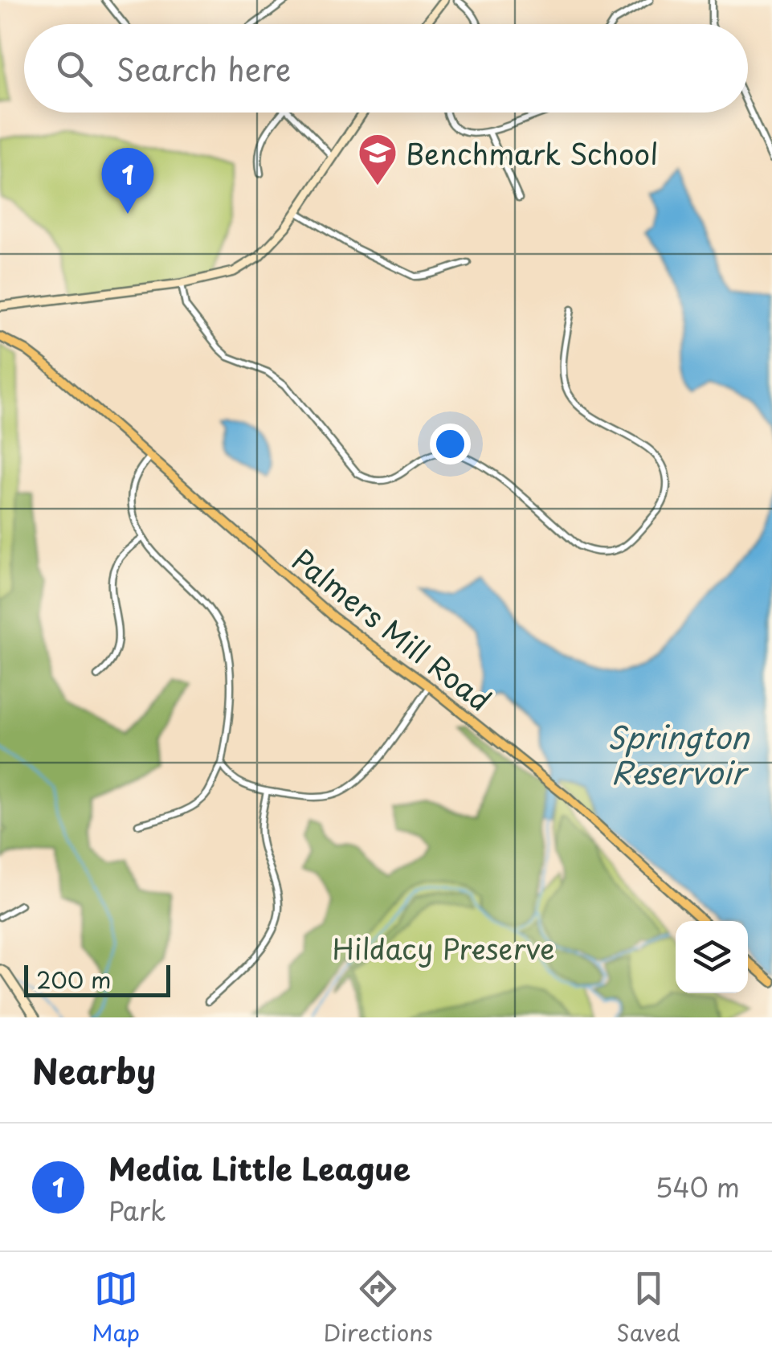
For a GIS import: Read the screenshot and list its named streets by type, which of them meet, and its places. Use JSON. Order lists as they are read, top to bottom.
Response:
{
  "streets": {
    "main road": ["Palmers Mill Road"]
  },
  "water": ["Springton Reservoir"],
  "parks": ["Hildacy Preserve"],
  "places": {
    "school or university": ["Benchmark School"]
  },
  "scale_bar": "200 m",
  "page": {
    "search": "Search here",
    "pins": "1",
    "scale": "200 m",
    "heading": "Nearby",
    "list": [
      {
        "mark": "1",
        "name": "Media Little League",
        "note": "Park",
        "value": "540 m"
      }
    ],
    "nav": ["Map", "Directions", "Saved"]
  }
}
